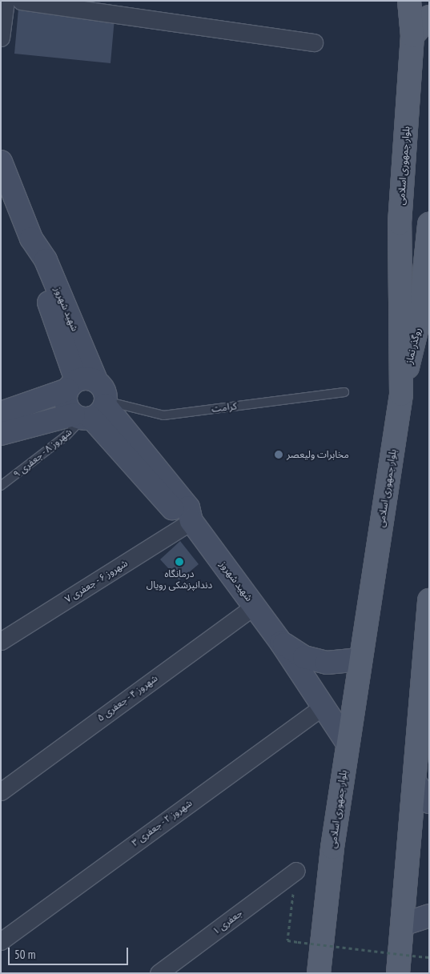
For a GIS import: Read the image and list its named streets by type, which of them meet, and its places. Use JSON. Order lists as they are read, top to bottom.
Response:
{
  "streets": {
    "main road": ["بلوار جمهوری اسلامی", "روگذر نماز"],
    "street": [
      "شهید شهروز",
      "کرامت",
      "شهروز ۶ - جعفری ۷",
      "شهروز ۴ - جعفری ۵",
      "شهروز ۲ - جعفری ۳",
      "جعفری ۱"
    ],
    "lane": ["شهروز ۸ - جعفری ۹"]
  },
  "crossings": [
    ["بلوار جمهوری اسلامی", "شهید شهروز"],
    ["بلوار جمهوری اسلامی", "روگذر نماز"],
    ["شهید شهروز", "کرامت"],
    ["شهید شهروز", "شهروز ۸ - جعفری ۹"],
    ["شهید شهروز", "شهروز ۶ - جعفری ۷"],
    ["شهید شهروز", "شهروز ۴ - جعفری ۵"],
    ["شهید شهروز", "شهروز ۲ - جعفری ۳"],
    ["کرامت", "شهروز ۸ - جعفری ۹"]
  ],
  "places": ["مخابرات ولیعصر", "درمانگاه دندانپزشکی رویال"],
  "scale_bar": "50 m"
}
